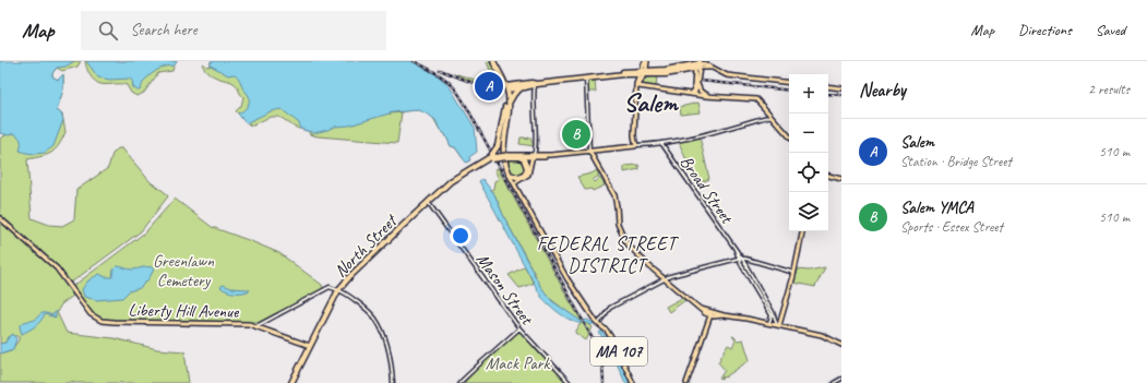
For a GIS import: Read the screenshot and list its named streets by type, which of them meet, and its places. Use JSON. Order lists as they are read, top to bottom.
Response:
{
  "streets": {
    "highway": ["North Street", "MA 107"],
    "main road": ["Liberty Hill Avenue"],
    "street": ["Broad Street", "Mason Street"]
  },
  "crossings": [
    ["North Street", "Mason Street"],
    ["North Street", "Liberty Hill Avenue"]
  ],
  "districts": ["Salem", "FEDERAL STREET DISTRICT"],
  "parks": ["Greenlawn Cemetery", "Mack Park"],
  "page": {
    "header": "Map",
    "search": "Search here",
    "nav": ["Map", "Directions", "Saved"],
    "heading": ["Nearby", "2 results"],
    "pins": ["A", "B"],
    "map_buttons": ["+", "−"],
    "list": [
      {
        "mark": "A",
        "name": "Salem",
        "note": "Station · Bridge Street",
        "value": "510 m"
      },
      {
        "mark": "B",
        "name": "Salem YMCA",
        "note": "Sports · Essex Street",
        "value": "510 m"
      }
    ]
  }
}
